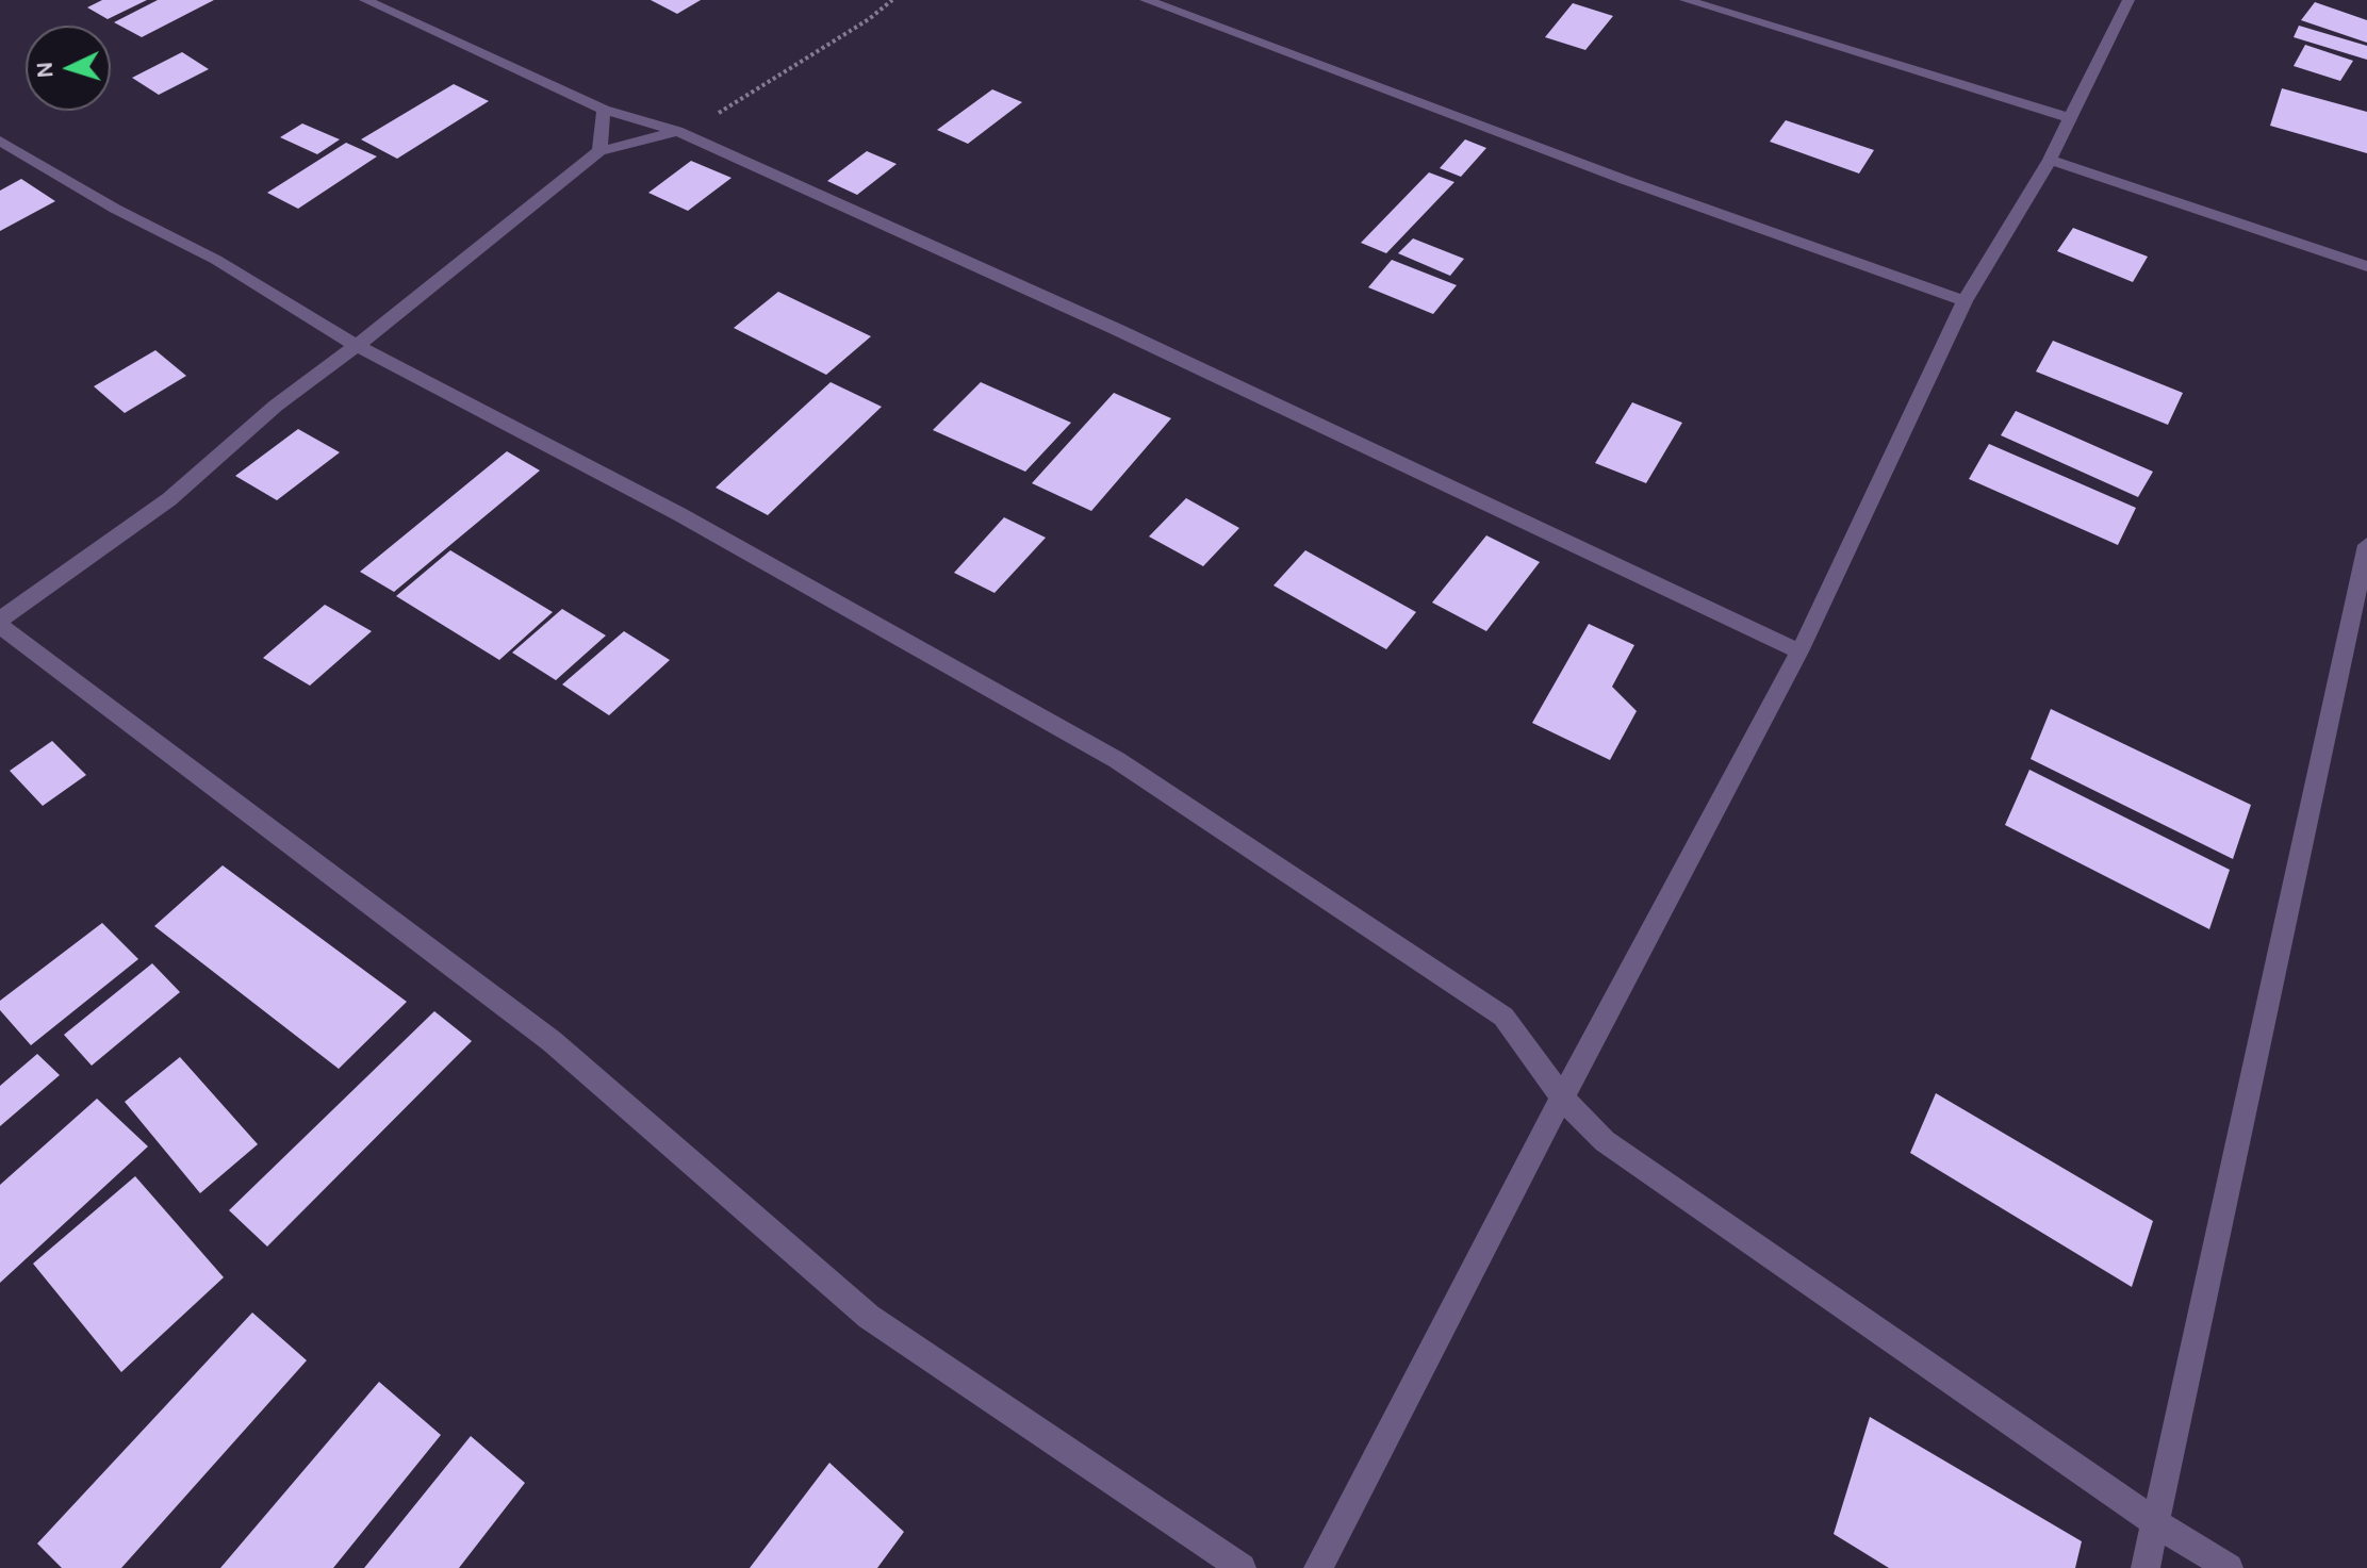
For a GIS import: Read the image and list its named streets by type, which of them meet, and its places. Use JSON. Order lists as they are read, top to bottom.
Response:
{
  "north": "left"
}
